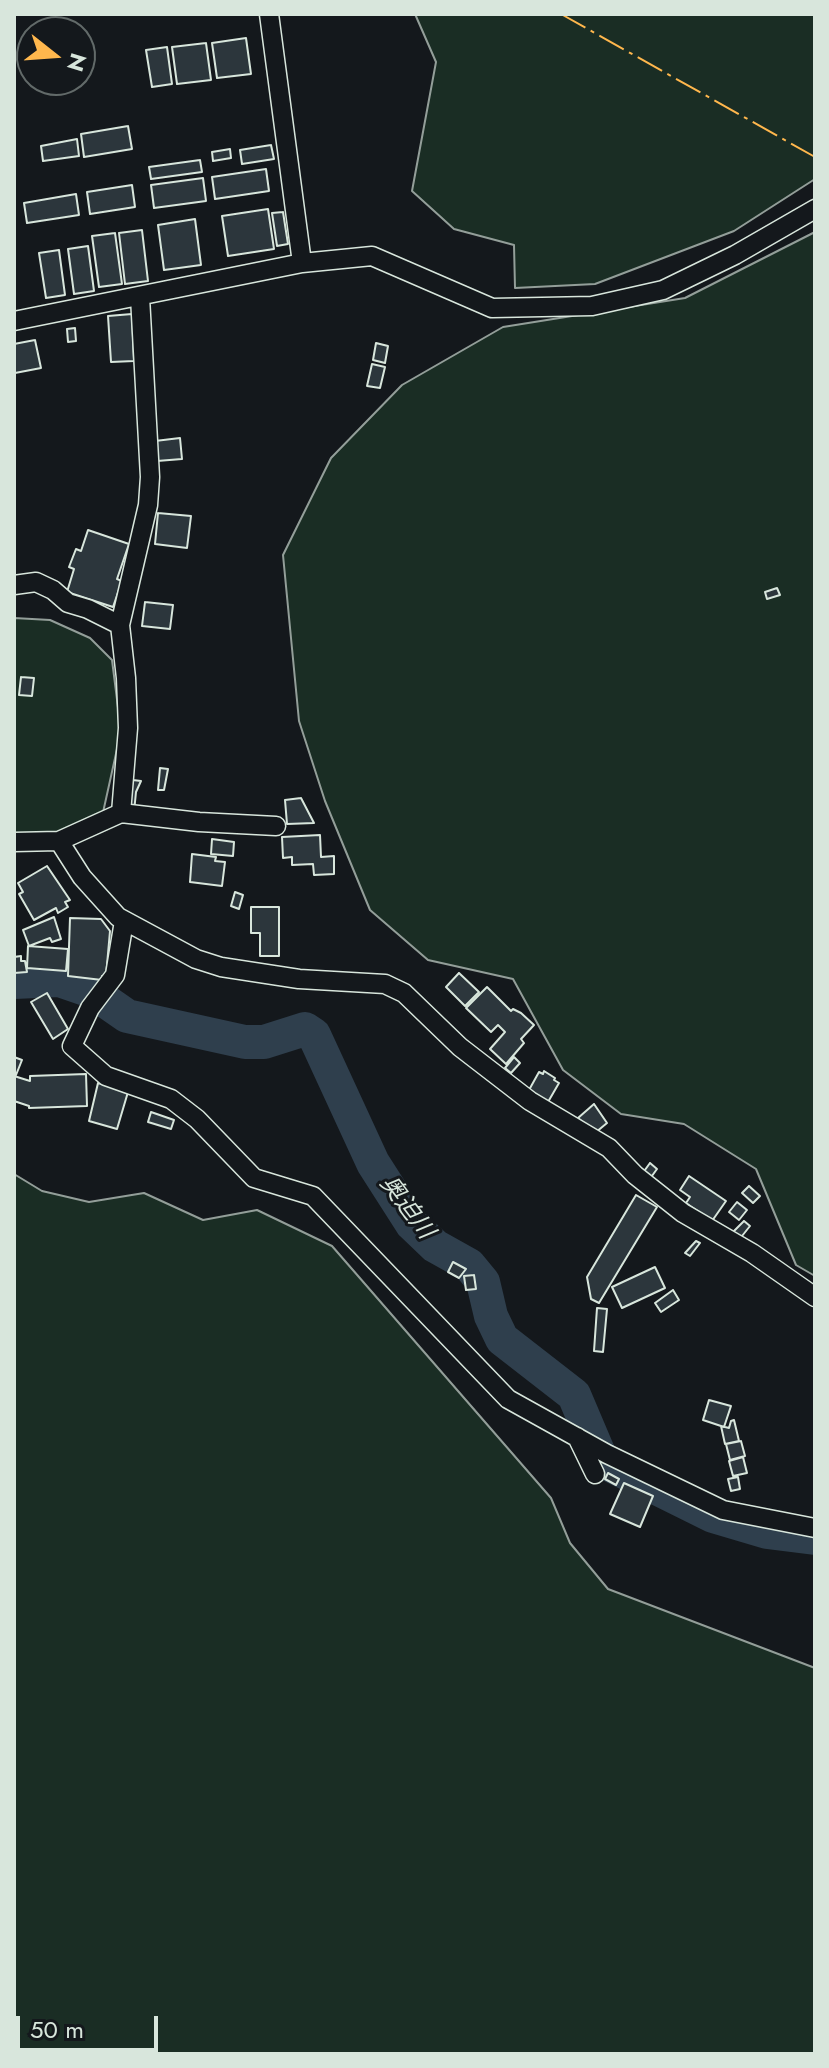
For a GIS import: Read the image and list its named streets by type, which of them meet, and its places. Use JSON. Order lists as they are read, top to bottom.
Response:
{
  "water": ["奥迫川"],
  "scale_bar": "50 m",
  "north": "right"
}
